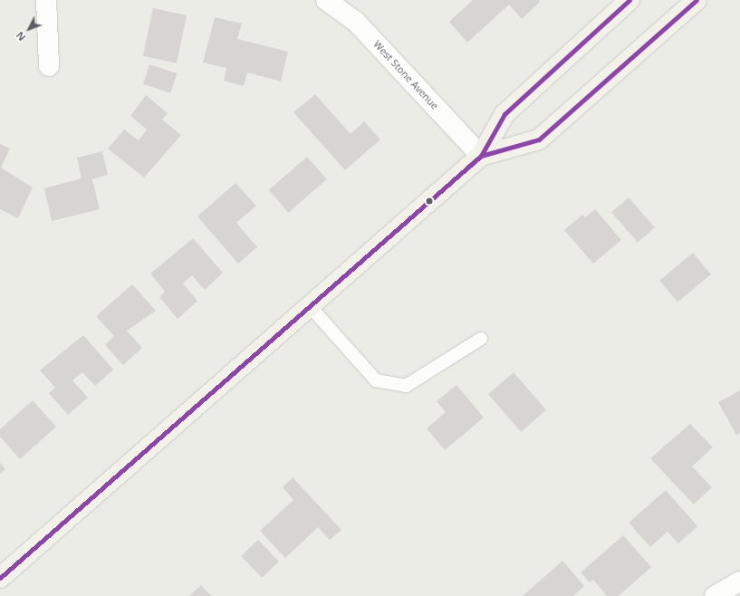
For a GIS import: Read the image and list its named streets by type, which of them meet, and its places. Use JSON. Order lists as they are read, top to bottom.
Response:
{
  "streets": {
    "street": ["West Stone Avenue"]
  },
  "north": "bottom left"
}
